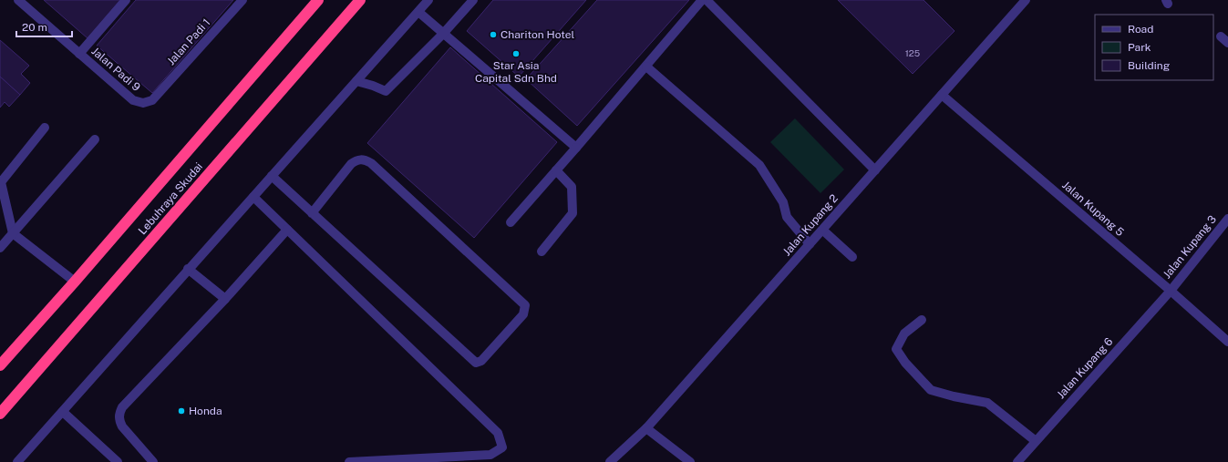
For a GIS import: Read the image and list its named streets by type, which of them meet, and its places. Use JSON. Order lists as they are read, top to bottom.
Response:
{
  "streets": {
    "highway": ["Lebuhraya Skudai"],
    "street": [
      "Jalan Padi 1",
      "Jalan Padi 9",
      "Jalan Kupang 5",
      "Jalan Kupang 2",
      "Jalan Kupang 3",
      "Jalan Kupang 6"
    ]
  },
  "crossings": [
    ["Jalan Padi 1", "Jalan Padi 9"],
    ["Jalan Kupang 5", "Jalan Kupang 2"],
    ["Jalan Kupang 5", "Jalan Kupang 3"],
    ["Jalan Kupang 5", "Jalan Kupang 6"],
    ["Jalan Kupang 3", "Jalan Kupang 6"]
  ],
  "places": ["Chariton Hotel", "Star Asia Capital Sdn Bhd", "Honda"],
  "house_numbers": ["125"],
  "legend": ["Road", "Park", "Building"],
  "scale_bar": "20 m"
}
